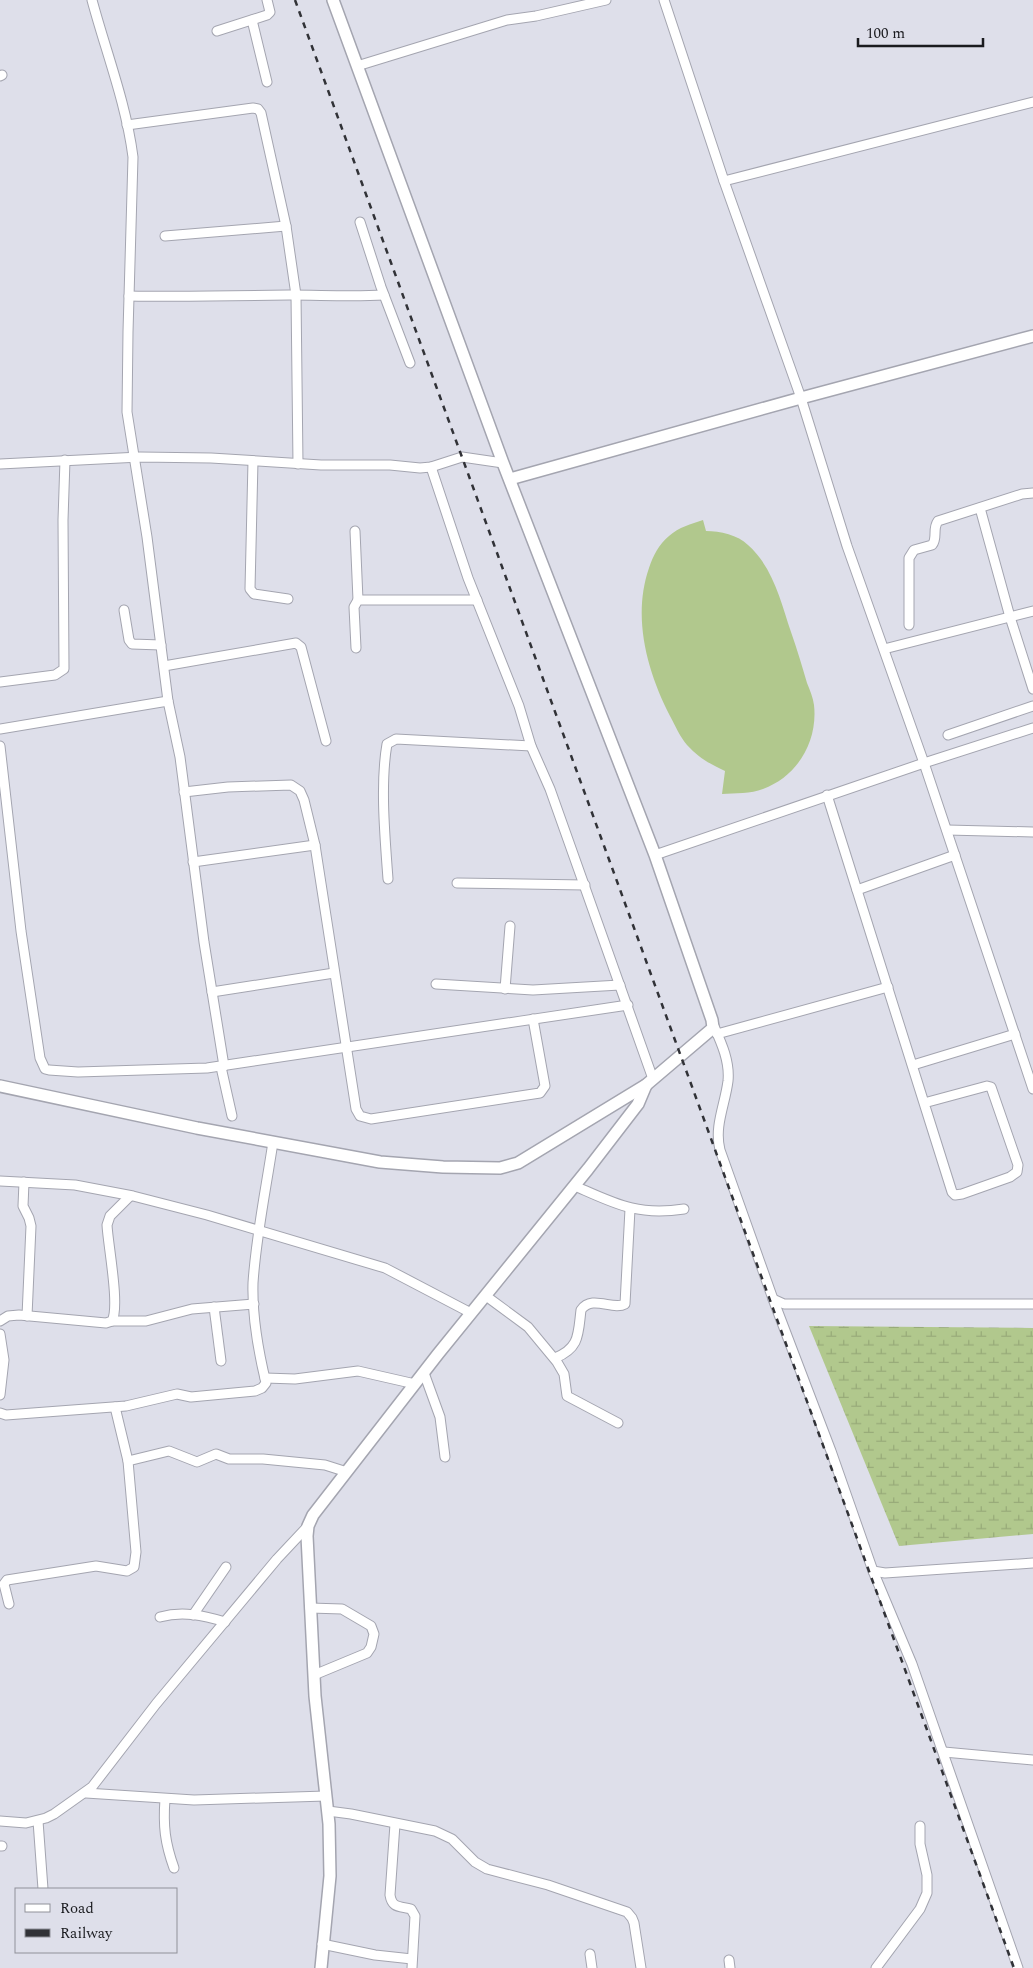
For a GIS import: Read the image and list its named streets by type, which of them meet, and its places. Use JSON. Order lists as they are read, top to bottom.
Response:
{
  "legend": ["Road", "Railway"],
  "scale_bar": "100 m"
}
